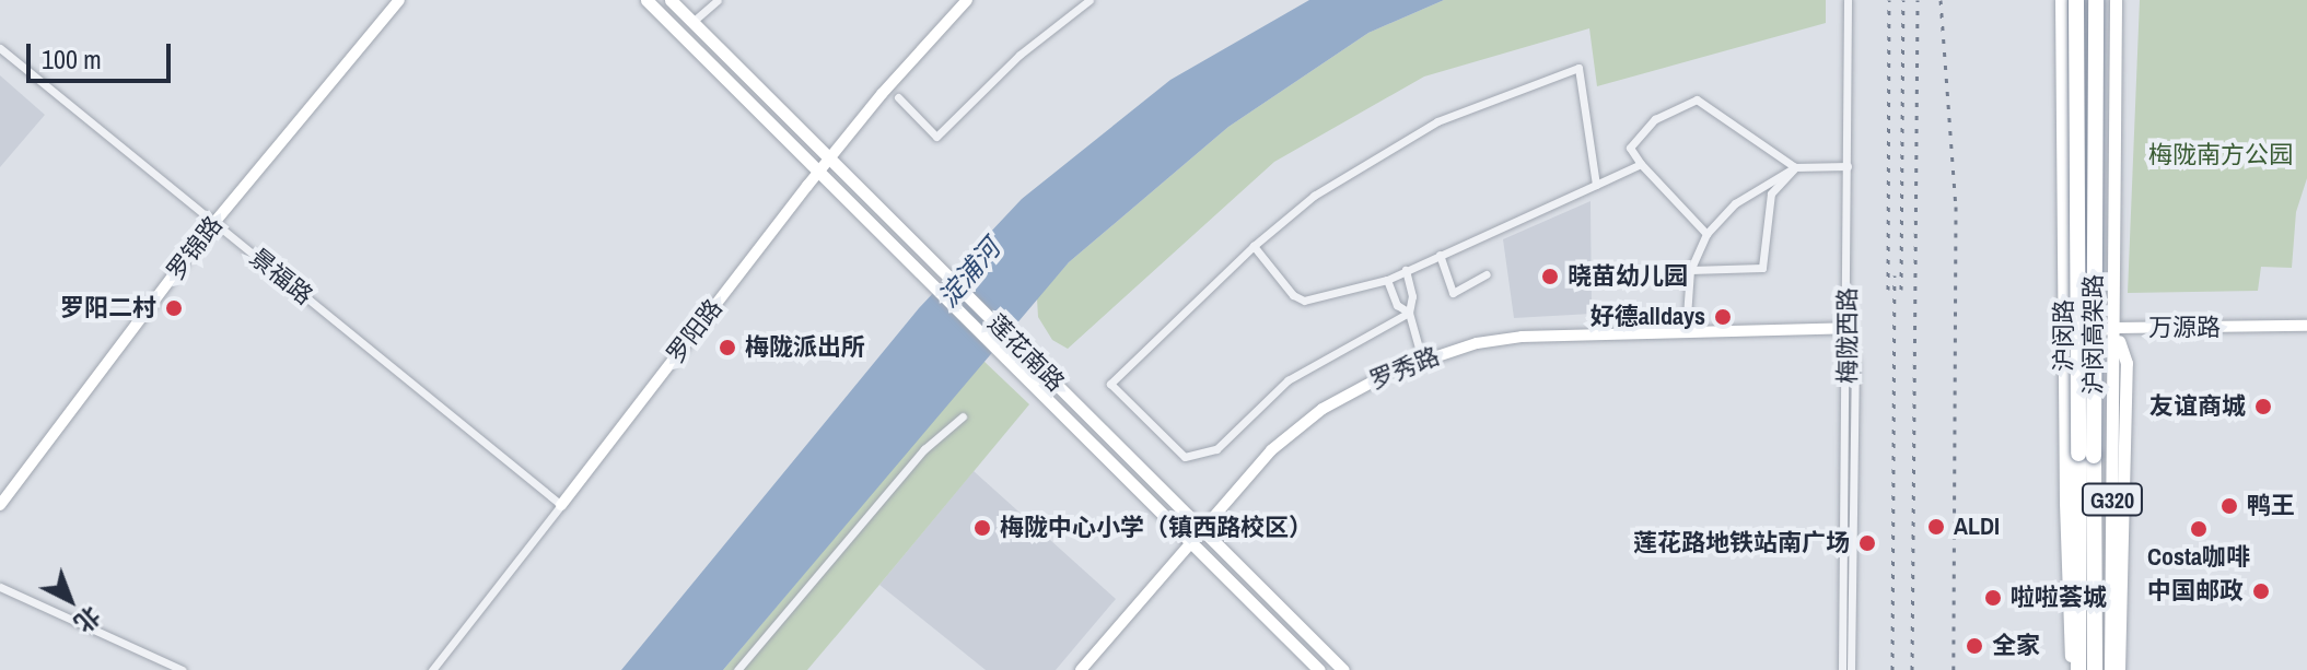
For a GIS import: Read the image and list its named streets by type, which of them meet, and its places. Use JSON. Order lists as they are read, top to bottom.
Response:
{
  "streets": {
    "highway": ["沪闵高架路"],
    "main road": ["沪闵路", "莲花南路", "G320"],
    "street": [
      "罗锦路",
      "景福路",
      "万源路",
      "罗阳路",
      "梅陇西路",
      "罗秀路"
    ]
  },
  "crossings": [
    ["罗锦路", "景福路"],
    ["景福路", "罗阳路"],
    ["万源路", "沪闵路"],
    ["罗阳路", "莲花南路"],
    ["梅陇西路", "罗秀路"],
    ["莲花南路", "罗秀路"]
  ],
  "water": ["淀浦河"],
  "parks": ["梅陇南方公园"],
  "places": [
    "晓苗幼儿园",
    "罗阳二村",
    "好德alldays",
    "梅陇派出所",
    "友谊商城",
    "鸭王",
    "ALDI",
    "梅陇中心小学（镇西路校区）",
    "Costa咖啡",
    "莲花路地铁站南广场",
    "中国邮政",
    "啦啦荟城",
    "全家"
  ],
  "scale_bar": "100 m",
  "north": "bottom right"
}
